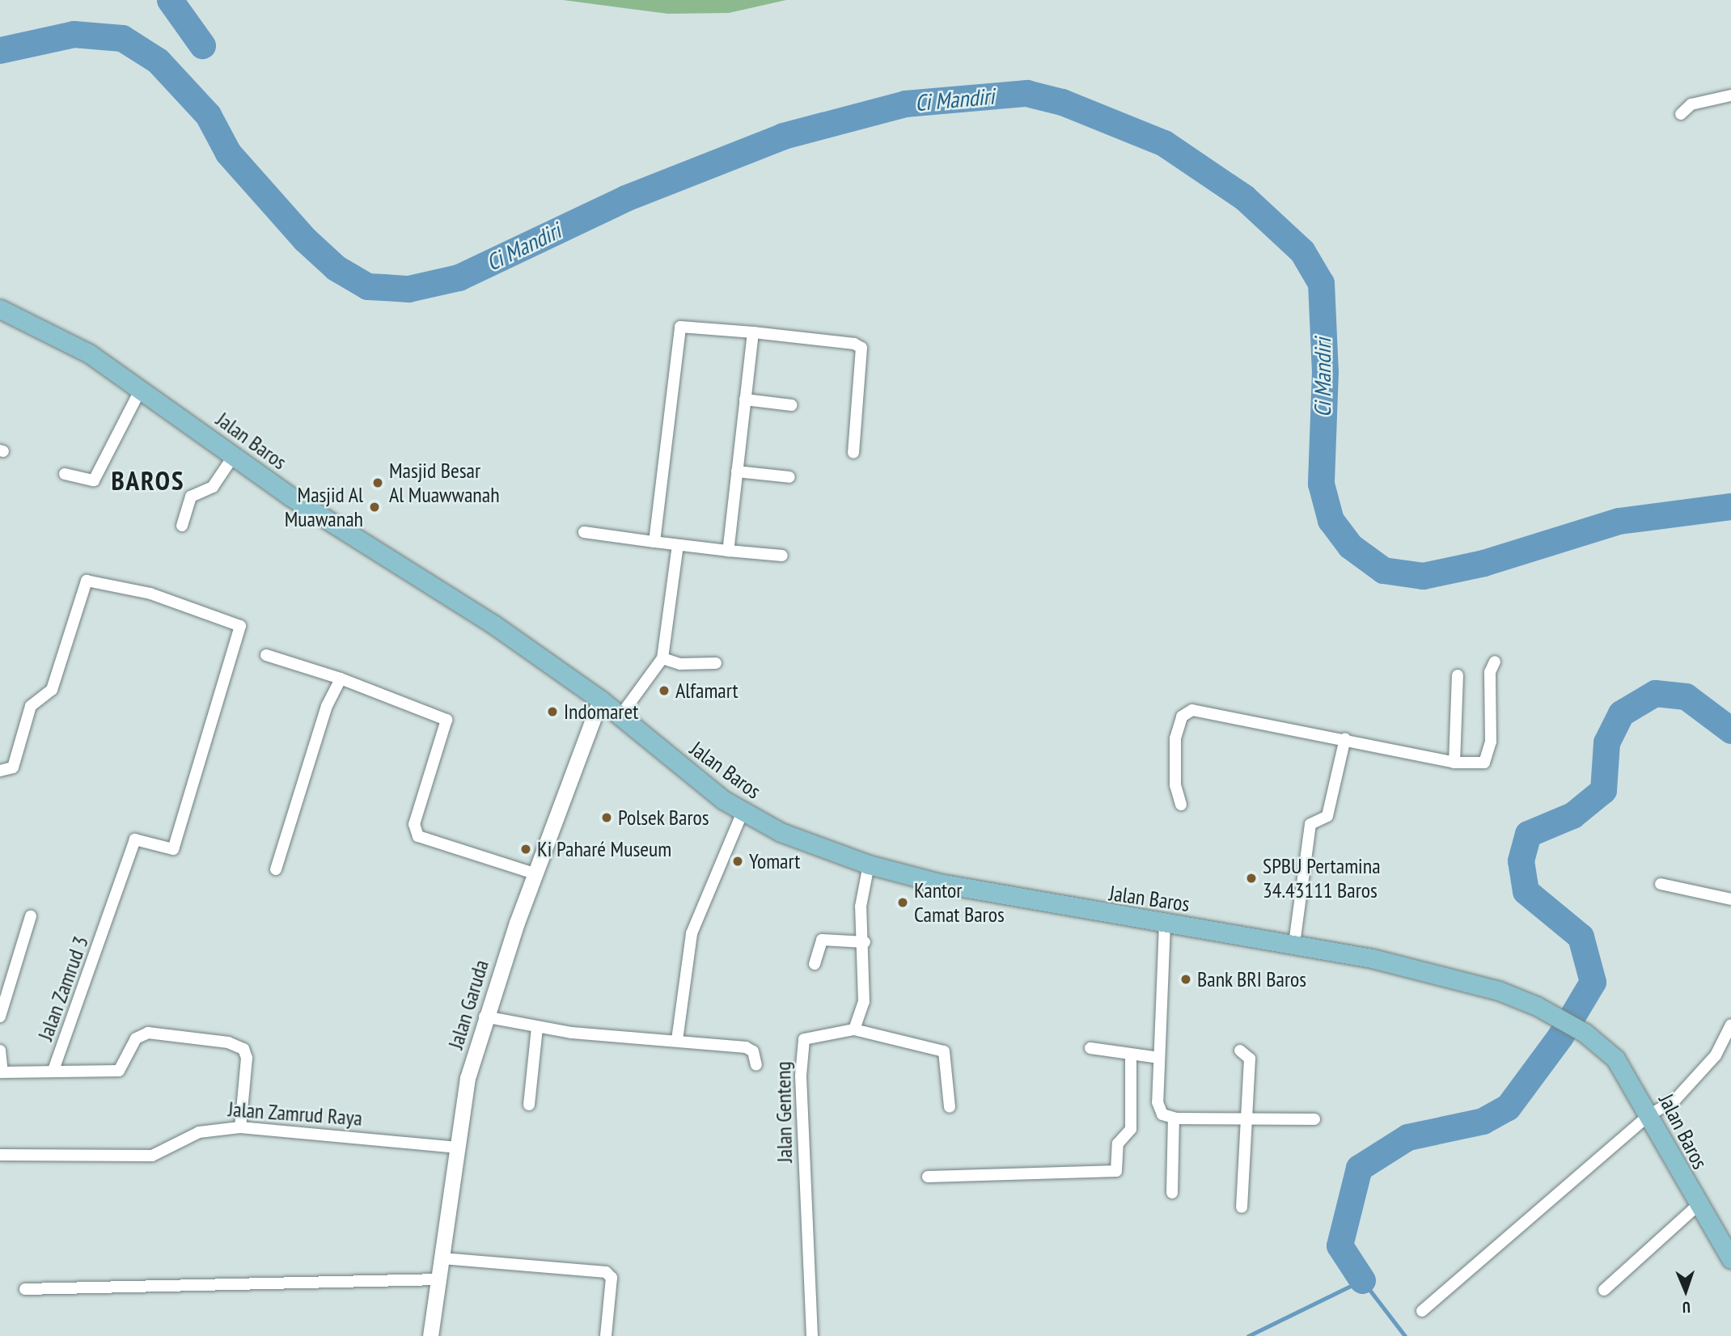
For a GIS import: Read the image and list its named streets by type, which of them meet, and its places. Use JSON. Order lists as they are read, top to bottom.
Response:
{
  "streets": {
    "main road": ["Jalan Baros"],
    "street": [
      "Jalan Zamrud 3",
      "Jalan Garuda",
      "Jalan Genteng",
      "Jalan Zamrud Raya"
    ]
  },
  "crossings": [
    ["Jalan Baros", "Jalan Garuda"],
    ["Jalan Garuda", "Jalan Zamrud Raya"]
  ],
  "districts": ["BAROS"],
  "water": ["Ci Mandiri"],
  "places": [
    "Masjid Besar Al Muawwanah",
    "Masjid Al Muawanah",
    "Alfamart",
    "Indomaret",
    "Polsek Baros",
    "Ki Paharé Museum",
    "Yomart",
    "SPBU Pertamina 34.43111 Baros",
    "Kantor Camat Baros",
    "Bank BRI Baros"
  ],
  "north": "bottom"
}
